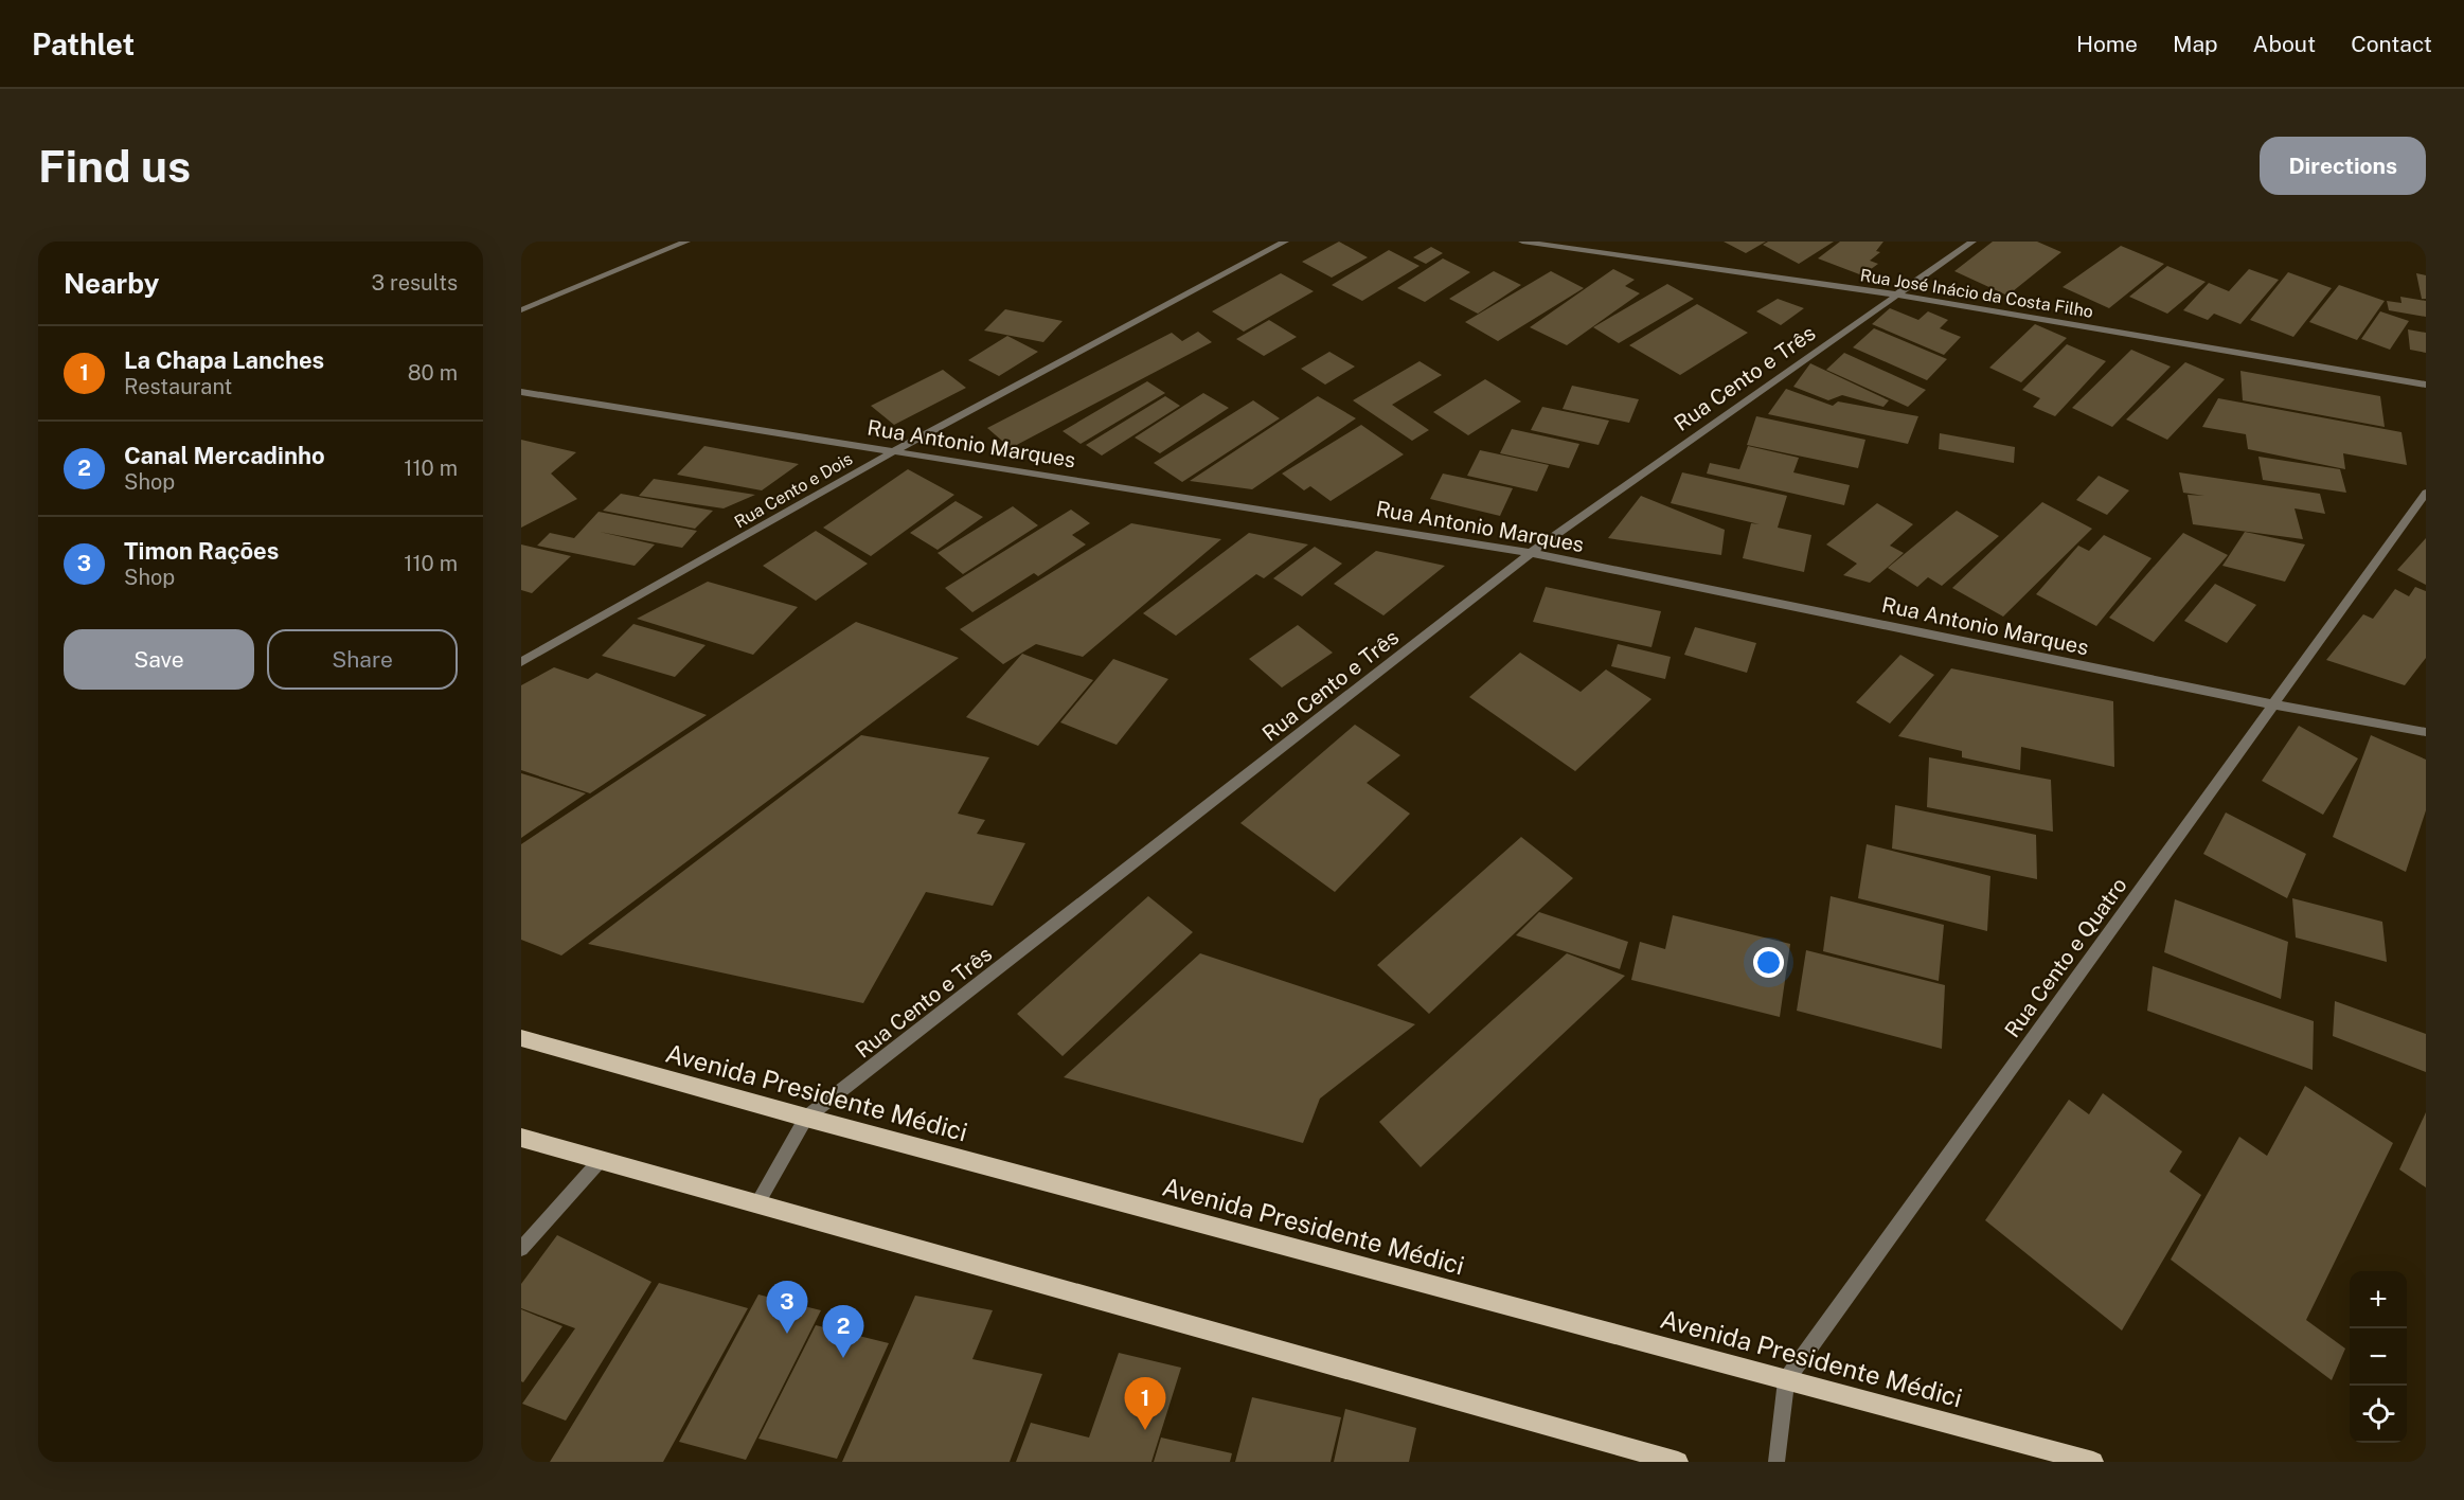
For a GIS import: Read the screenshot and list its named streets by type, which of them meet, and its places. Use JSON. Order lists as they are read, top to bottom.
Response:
{
  "streets": {
    "main road": ["Avenida Presidente Médici"],
    "street": [
      "Rua José Inácio da Costa Filho",
      "Rua Cento e Três",
      "Rua Antonio Marques",
      "Rua Cento e Dois",
      "Rua Cento e Quatro"
    ]
  },
  "crossings": [
    ["Rua José Inácio da Costa Filho", "Rua Cento e Três"],
    ["Rua Cento e Três", "Rua Antonio Marques"],
    ["Rua Cento e Três", "Avenida Presidente Médici"],
    ["Rua Antonio Marques", "Rua Cento e Dois"],
    ["Rua Antonio Marques", "Rua Cento e Quatro"],
    ["Rua Cento e Quatro", "Avenida Presidente Médici"]
  ],
  "page": {
    "header": "Pathlet",
    "nav": [
      "Home",
      "Map",
      "About",
      "Contact"
    ],
    "buttons": [
      "Directions",
      ["Save", "Share"]
    ],
    "title": "Find us",
    "heading": ["Nearby", "3 results"],
    "list": [
      {
        "mark": "1",
        "name": "La Chapa Lanches",
        "note": "Restaurant",
        "value": "80 m"
      },
      {
        "mark": "2",
        "name": "Canal Mercadinho",
        "note": "Shop",
        "value": "110 m"
      },
      {
        "mark": "3",
        "name": "Timon Rações",
        "note": "Shop",
        "value": "110 m"
      }
    ],
    "map_buttons": ["+", "−"],
    "pins": ["3", "2", "1"]
  }
}
